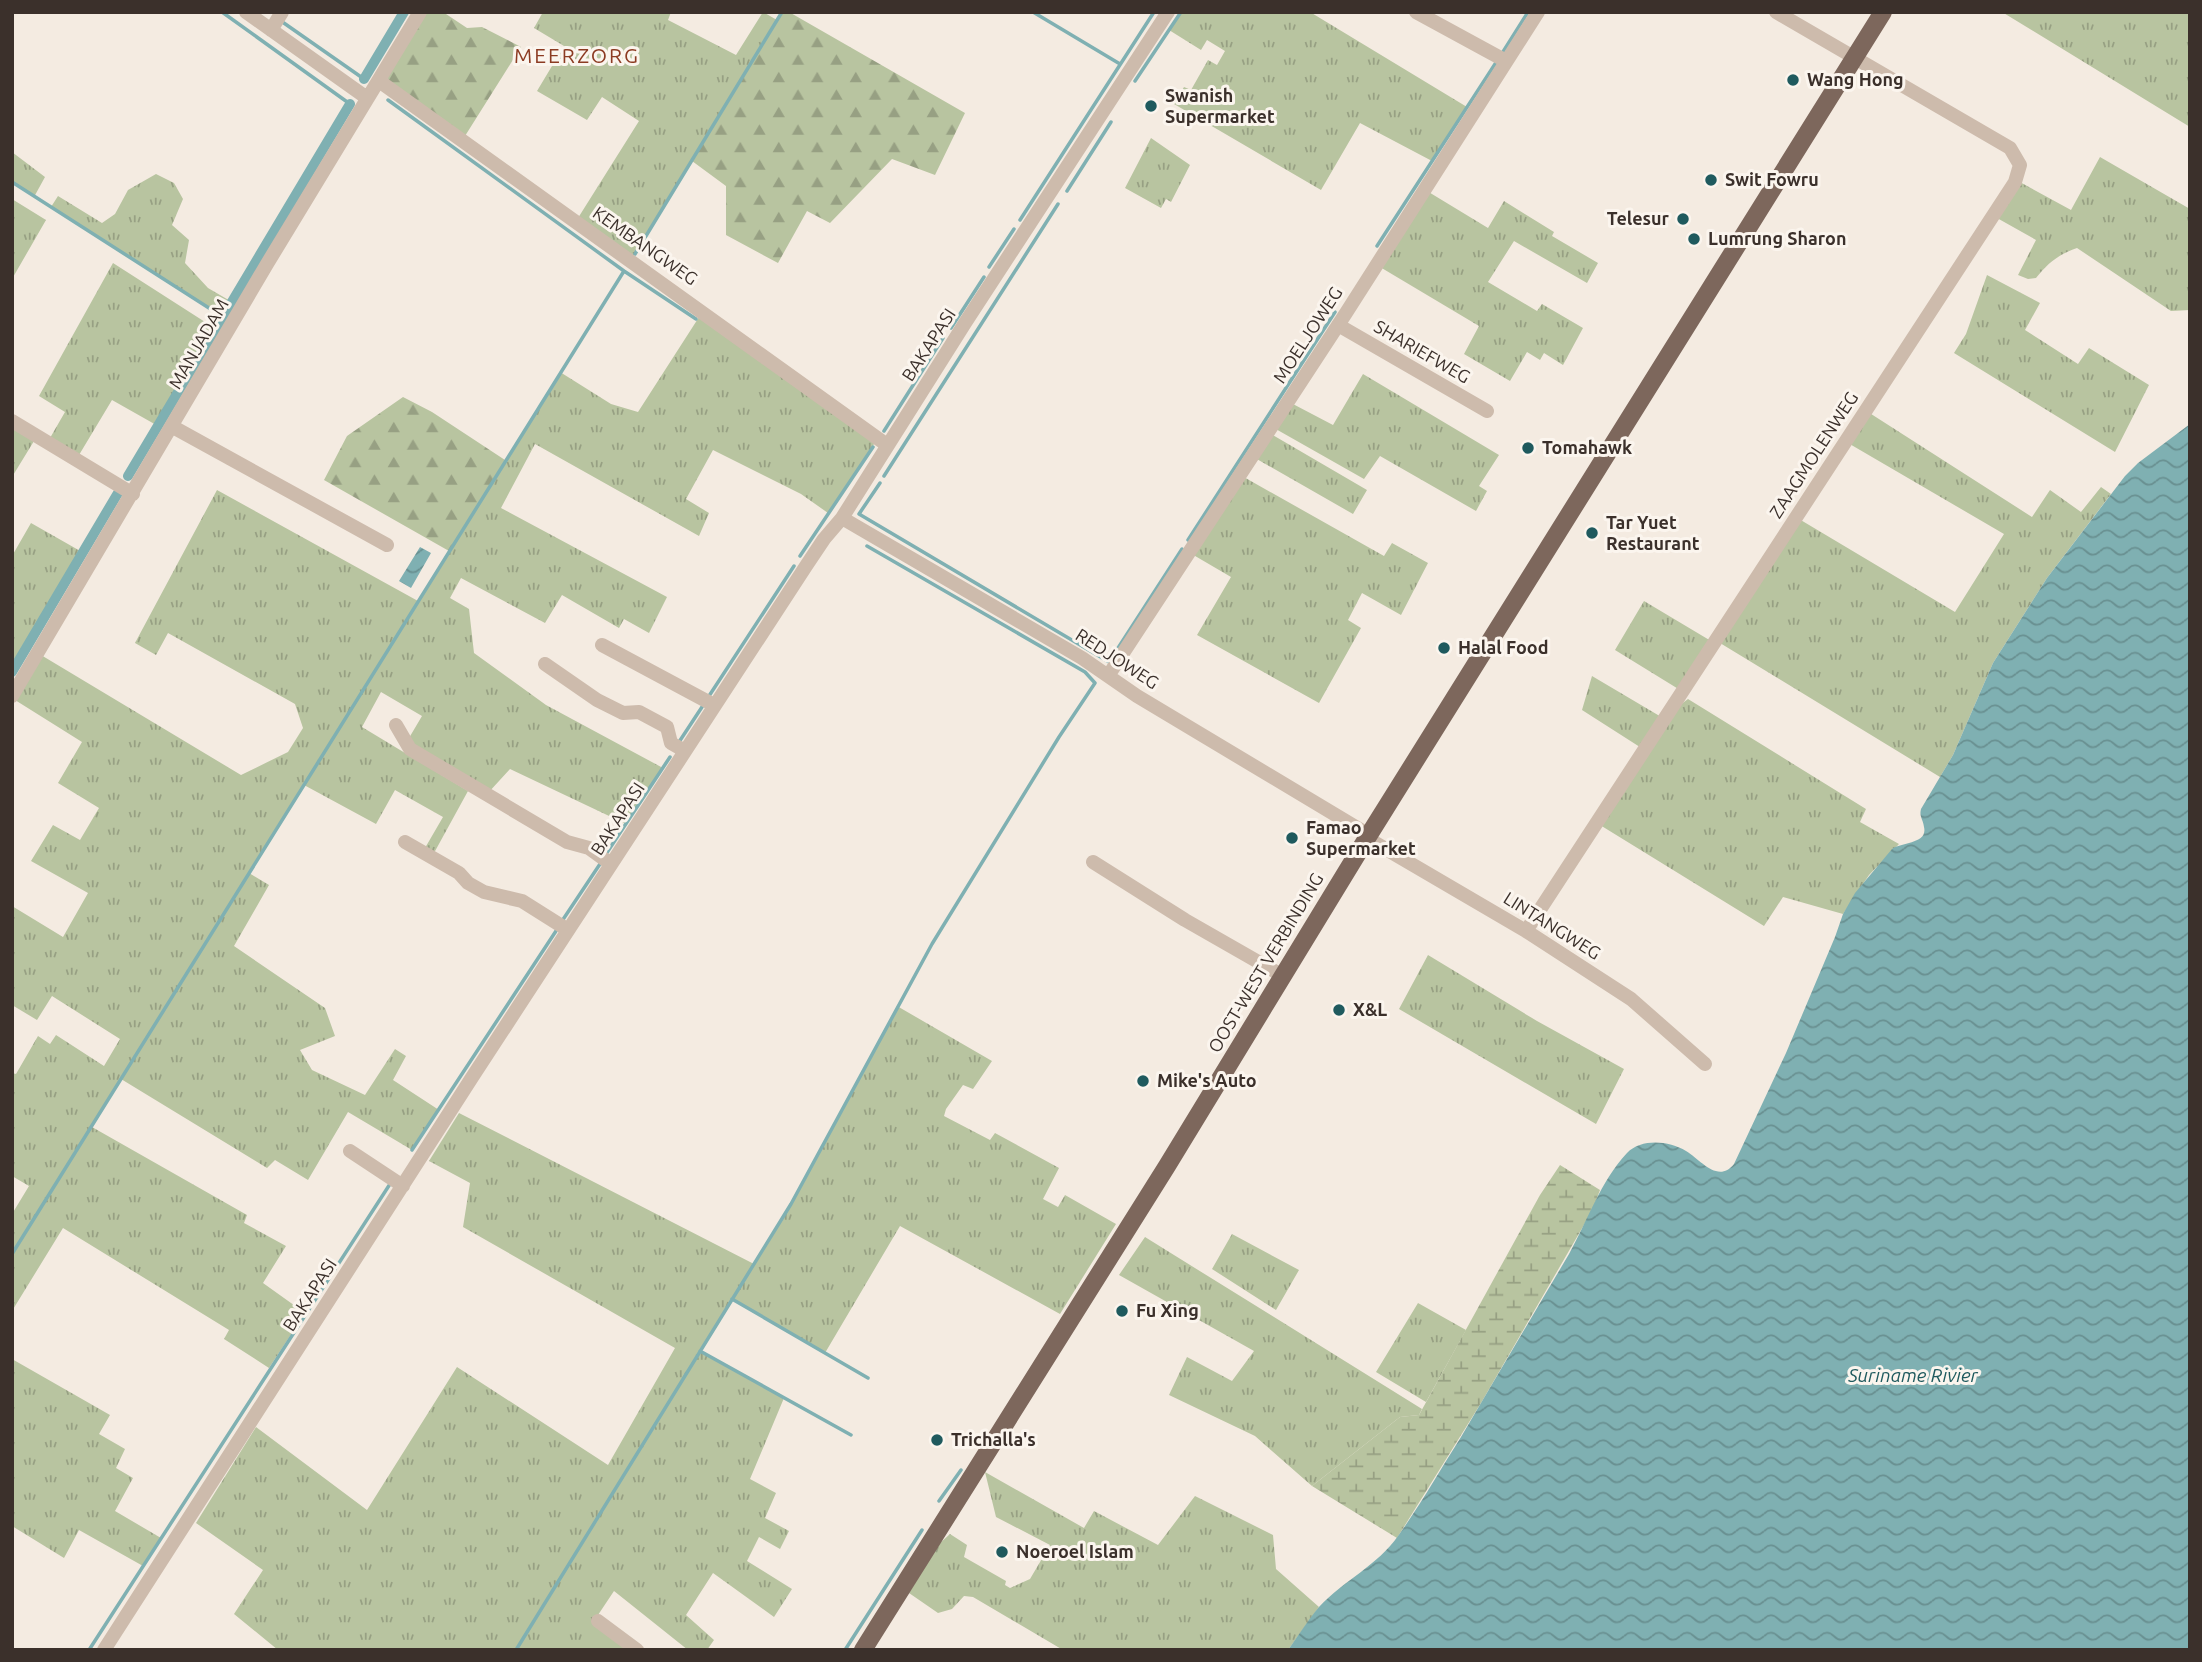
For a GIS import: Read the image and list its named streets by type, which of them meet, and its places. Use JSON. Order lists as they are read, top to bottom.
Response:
{
  "streets": {
    "main road": ["OOST-WEST VERBINDING"],
    "street": [
      "KEMBANGWEG",
      "MOELJOWEG",
      "MANJADAM",
      "BAKAPASI",
      "SHARIEFWEG",
      "ZAAGMOLENWEG",
      "REDJOWEG",
      "LINTANGWEG"
    ]
  },
  "crossings": [
    ["KEMBANGWEG", "MANJADAM"],
    ["KEMBANGWEG", "BAKAPASI"],
    ["MOELJOWEG", "SHARIEFWEG"],
    ["MOELJOWEG", "REDJOWEG"],
    ["BAKAPASI", "REDJOWEG"],
    ["ZAAGMOLENWEG", "LINTANGWEG"],
    ["ZAAGMOLENWEG", "OOST-WEST VERBINDING"],
    ["REDJOWEG", "LINTANGWEG"],
    ["REDJOWEG", "OOST-WEST VERBINDING"],
    ["LINTANGWEG", "OOST-WEST VERBINDING"]
  ],
  "districts": ["MEERZORG"],
  "water": ["Suriname Rivier"],
  "places": [
    "Wang Hong",
    "Swanish Supermarket",
    "Swit Fowru",
    "Telesur",
    "Lumrung Sharon",
    "Tomahawk",
    "Tar Yuet Restaurant",
    "Halal Food",
    "Famao Supermarket",
    "X&L",
    "Mike's Auto",
    "Fu Xing",
    "Trichalla's",
    "Noeroel Islam"
  ]
}
